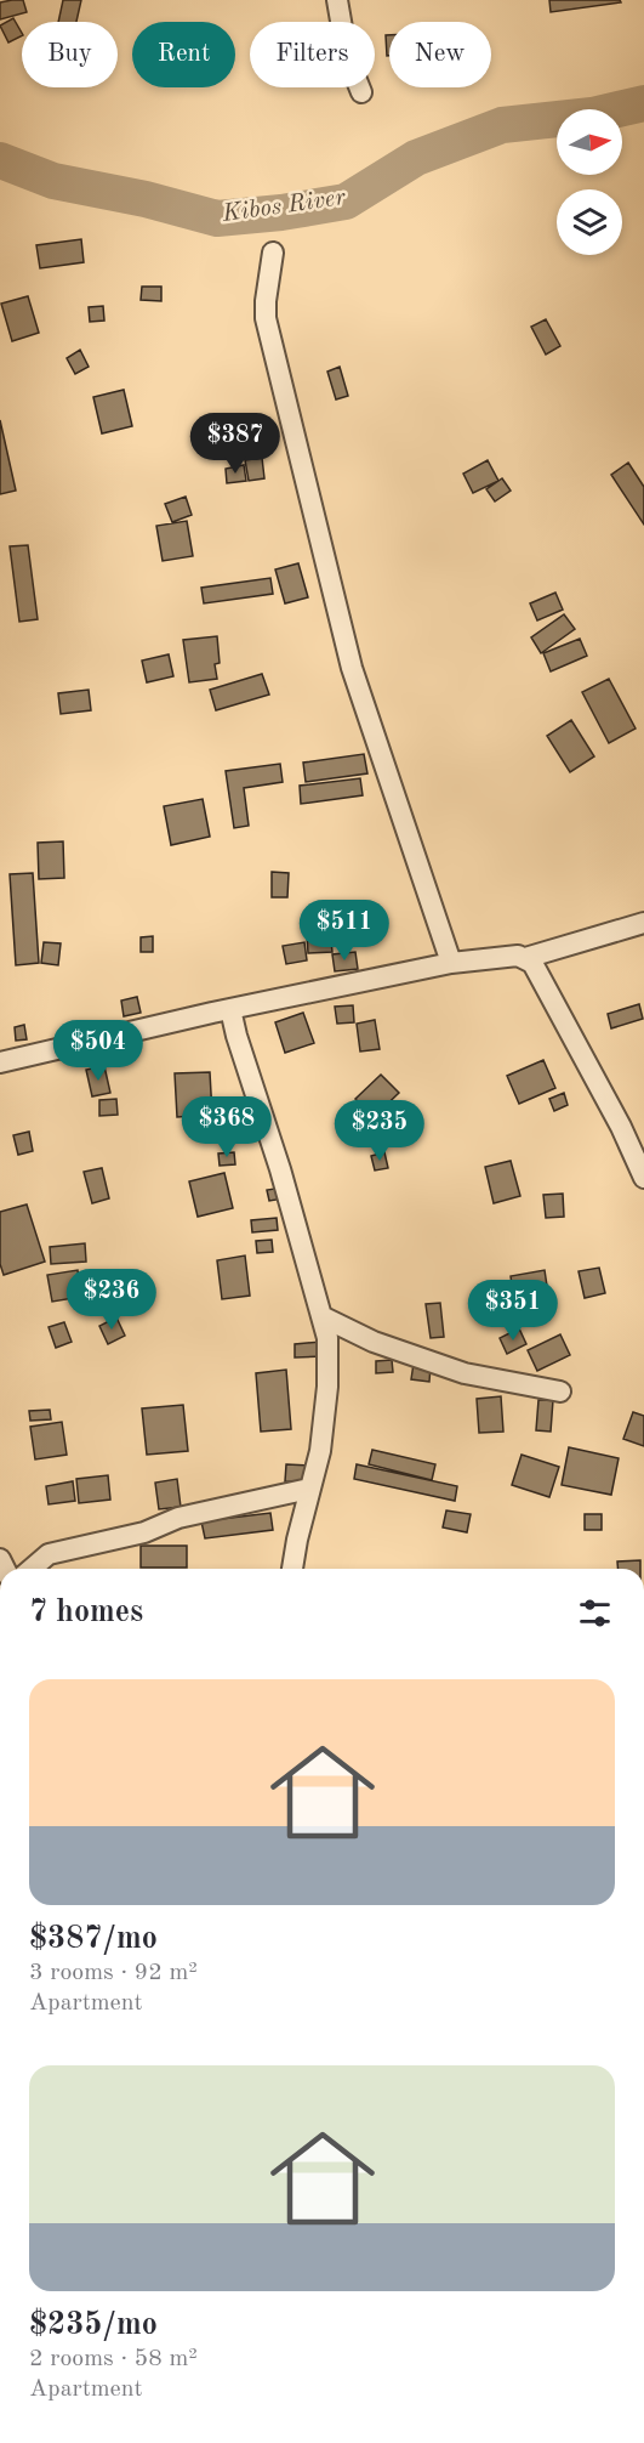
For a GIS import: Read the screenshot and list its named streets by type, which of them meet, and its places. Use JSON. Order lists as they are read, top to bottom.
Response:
{
  "water": ["Kibos River"],
  "north": "right",
  "page": {
    "chip": [
      "Buy",
      "Rent",
      "Filters",
      "New"
    ],
    "price": [
      "$387",
      "$511",
      "$504",
      "$368",
      "$235",
      "$236",
      "$351"
    ],
    "heading": "7 homes",
    "list": [
      {
        "name": "$387/mo",
        "note": "3 rooms · 92 m² · Apartment"
      },
      {
        "name": "$235/mo",
        "note": "2 rooms · 58 m² · Apartment"
      }
    ]
  }
}
